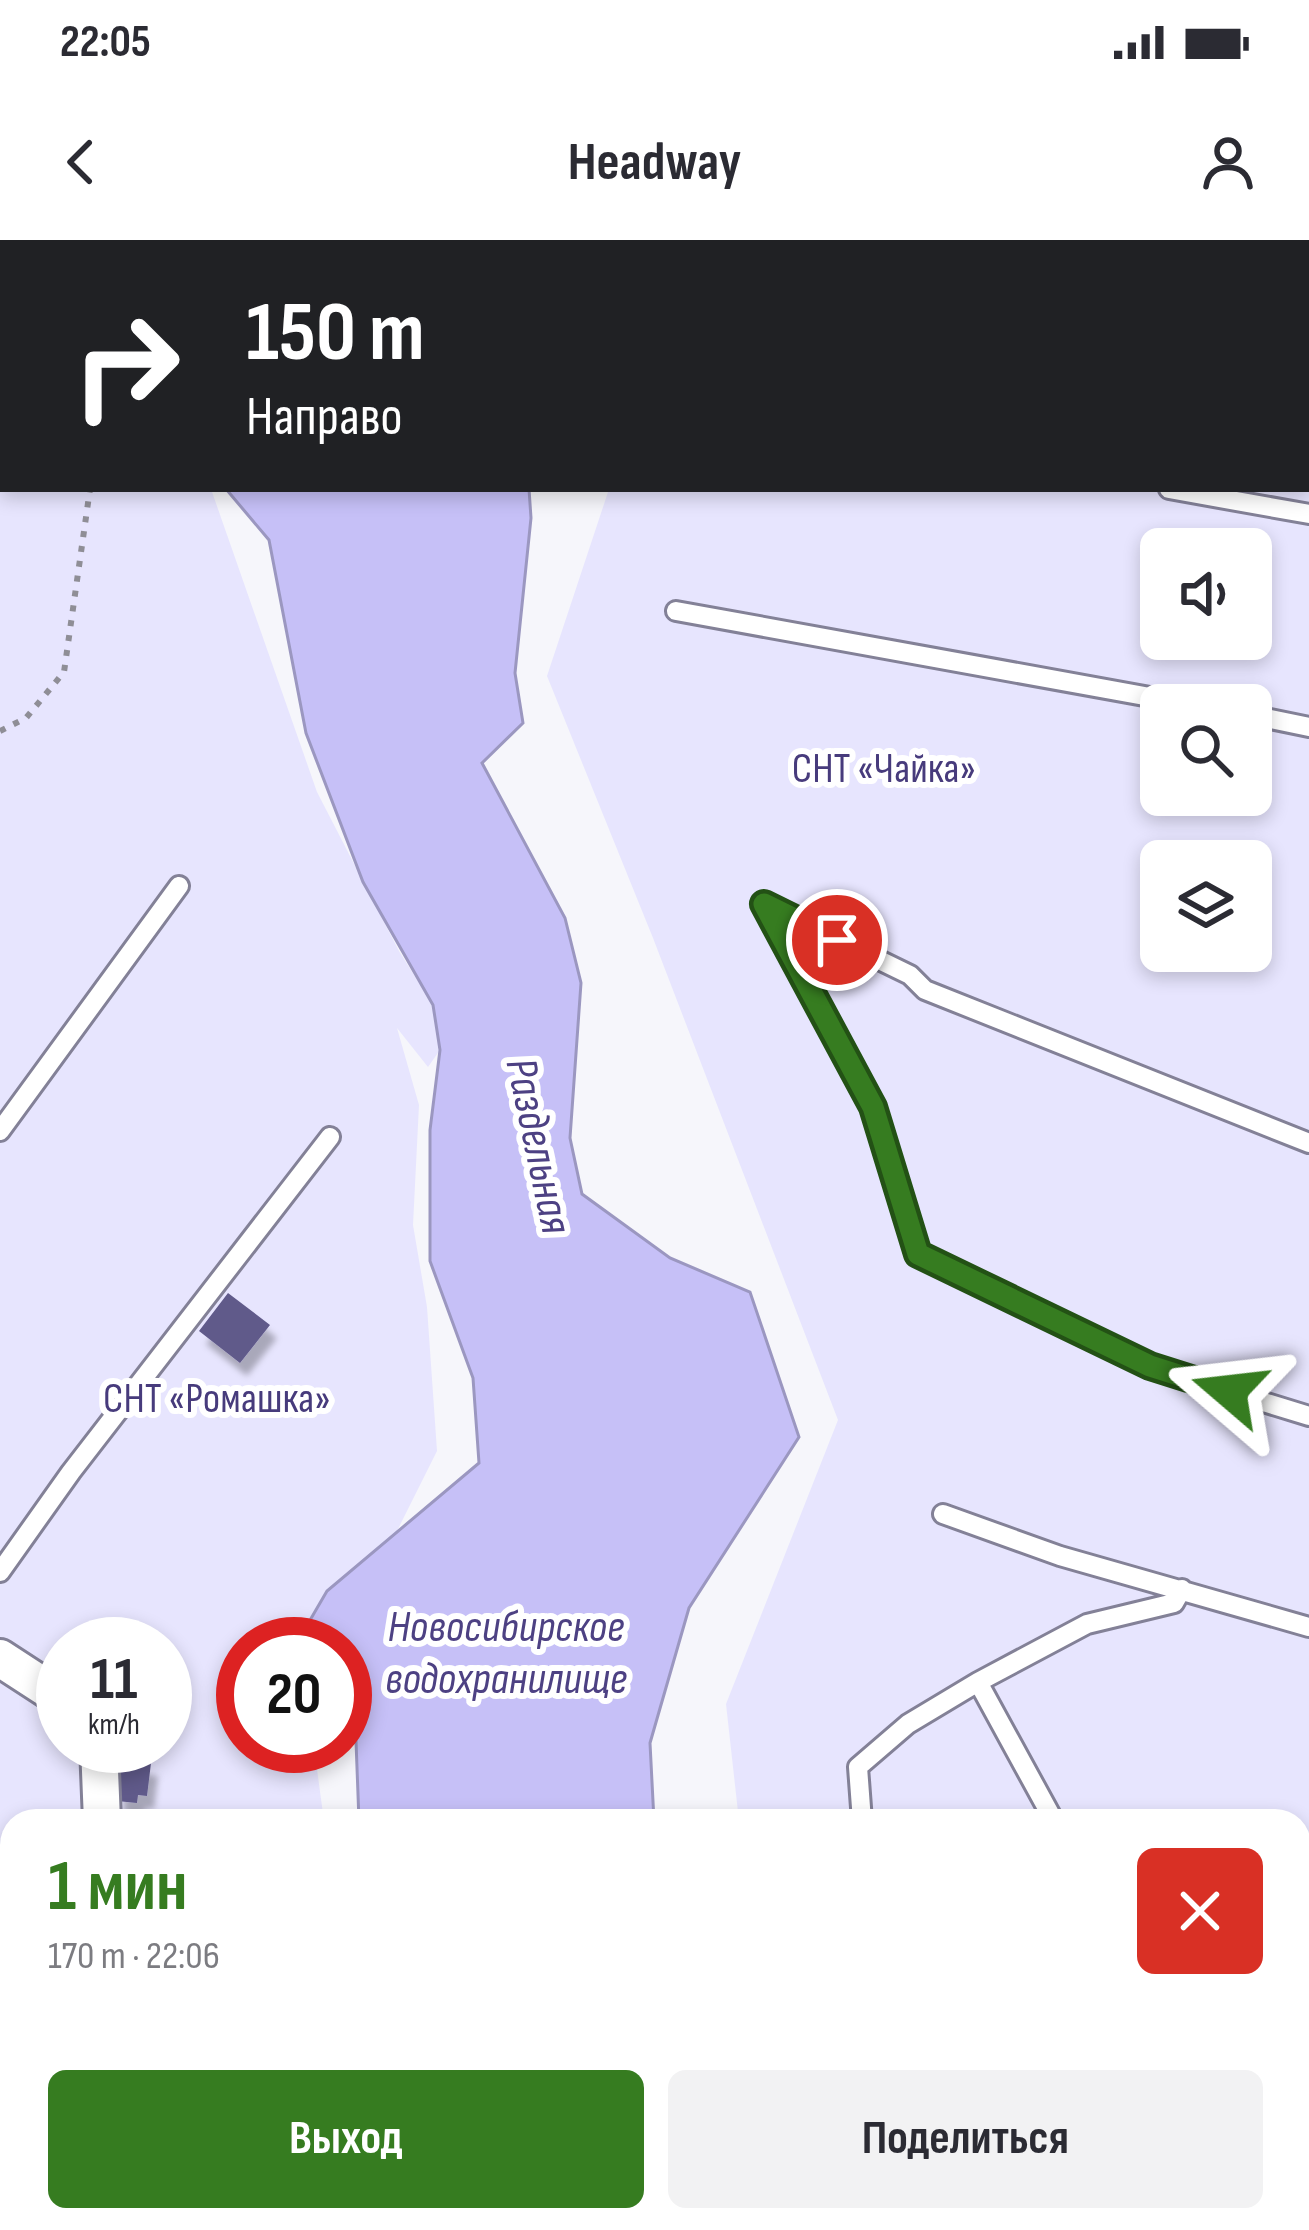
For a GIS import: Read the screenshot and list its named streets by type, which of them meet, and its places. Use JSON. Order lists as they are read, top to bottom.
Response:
{
  "water": ["Раздельная", "Новосибирское водохранилище"],
  "parks": ["СНТ «Чайка»", "СНТ «Ромашка»"],
  "page": {
    "status": "22:05",
    "header": "Headway",
    "turn": ["150 m", "Направо"],
    "speed": "11 km/h",
    "limit": "20",
    "heading": ["1 мин", "170 m · 22:06"],
    "buttons": ["Выход", "Поделиться"]
  }
}
